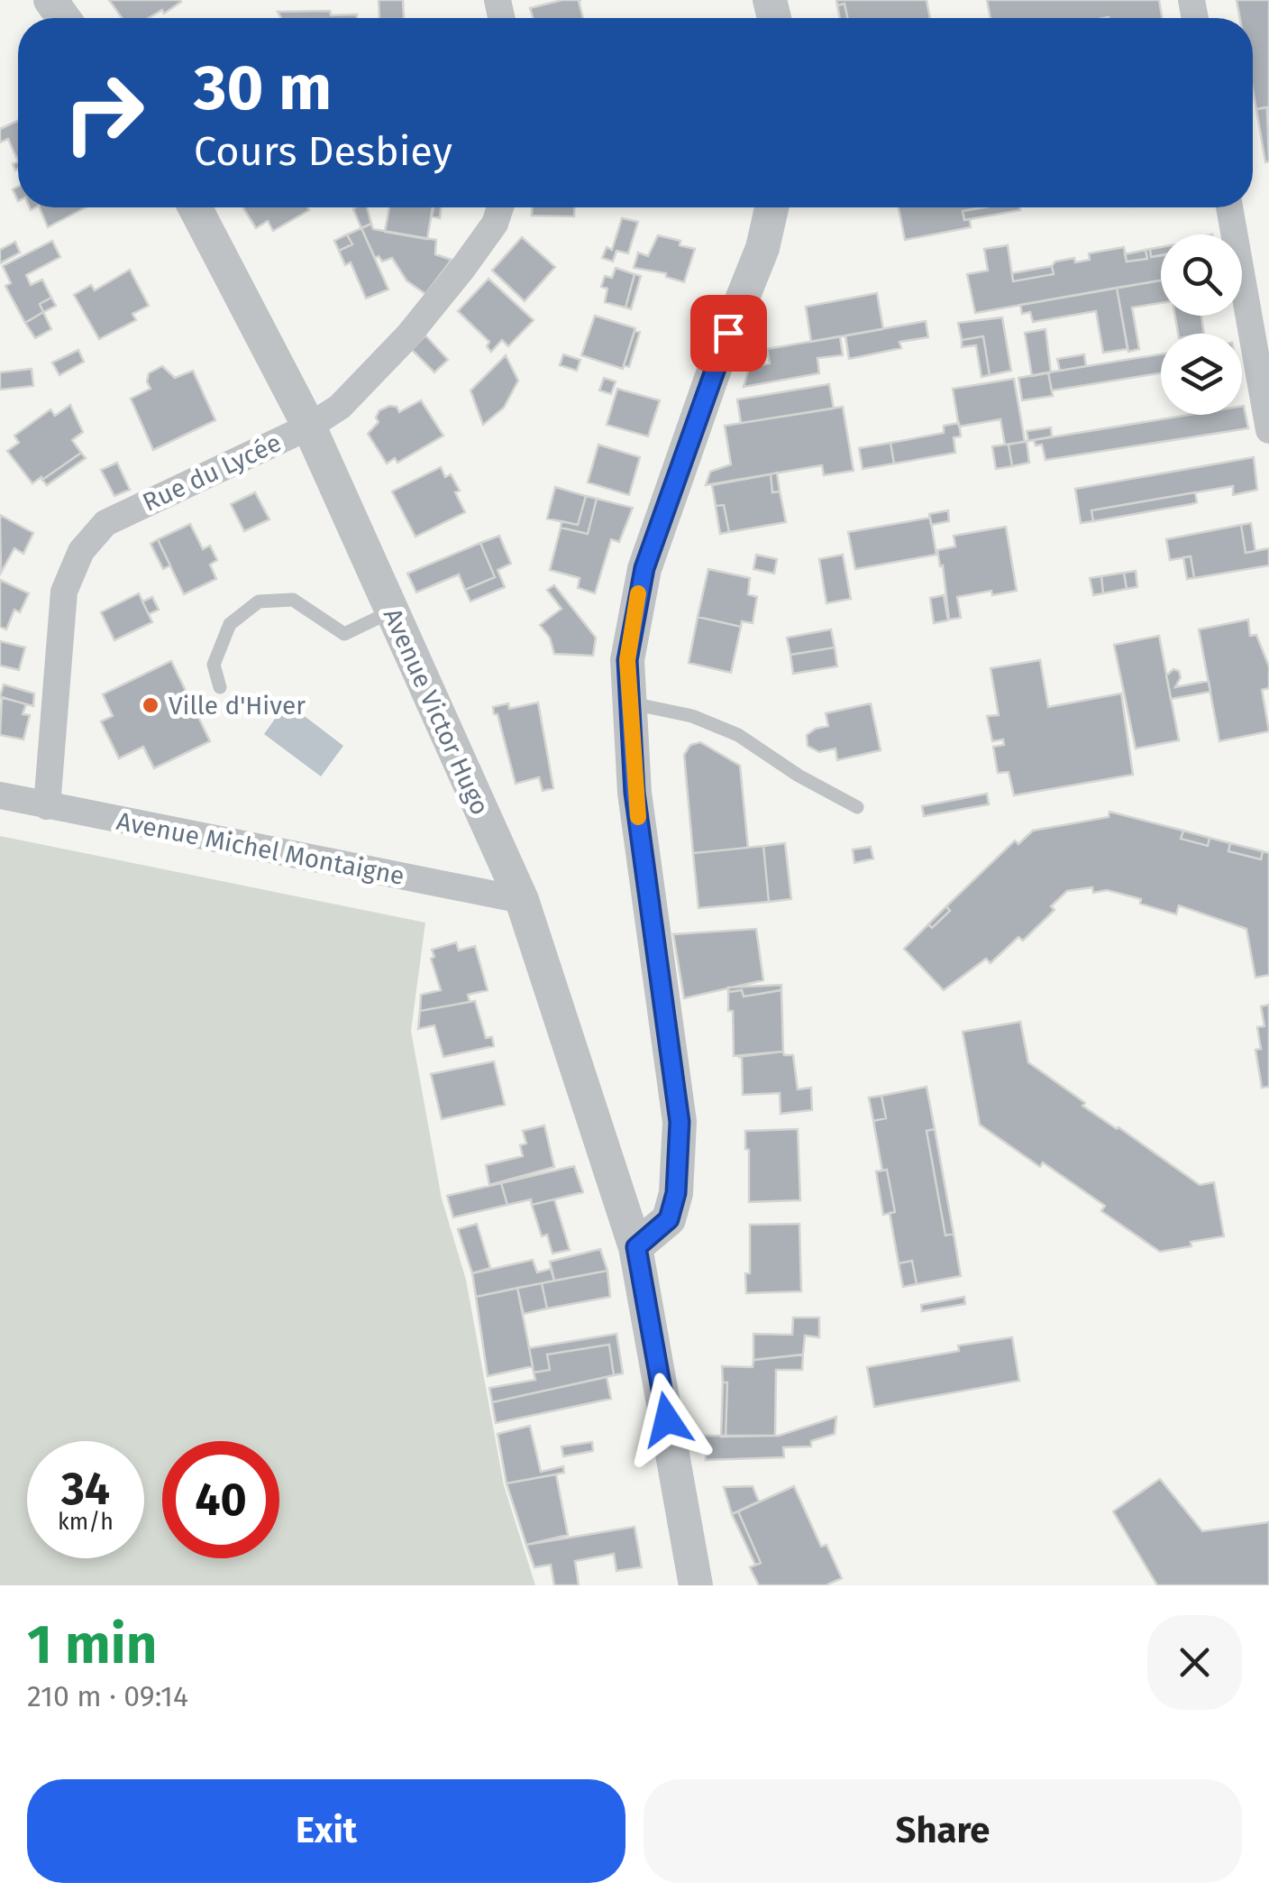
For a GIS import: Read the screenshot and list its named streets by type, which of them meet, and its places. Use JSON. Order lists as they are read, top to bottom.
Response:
{
  "streets": {
    "street": ["Rue du Lycée", "Avenue Victor Hugo", "Avenue Michel Montaigne"]
  },
  "crossings": [
    ["Rue du Lycée", "Avenue Victor Hugo"],
    ["Rue du Lycée", "Avenue Michel Montaigne"],
    ["Avenue Victor Hugo", "Avenue Michel Montaigne"]
  ],
  "places": ["Ville d'Hiver"],
  "page": {
    "turn": ["30 m", "Cours Desbiey"],
    "speed": "34 km/h",
    "limit": "40",
    "heading": ["1 min", "210 m · 09:14"],
    "buttons": ["Exit", "Share"]
  }
}
